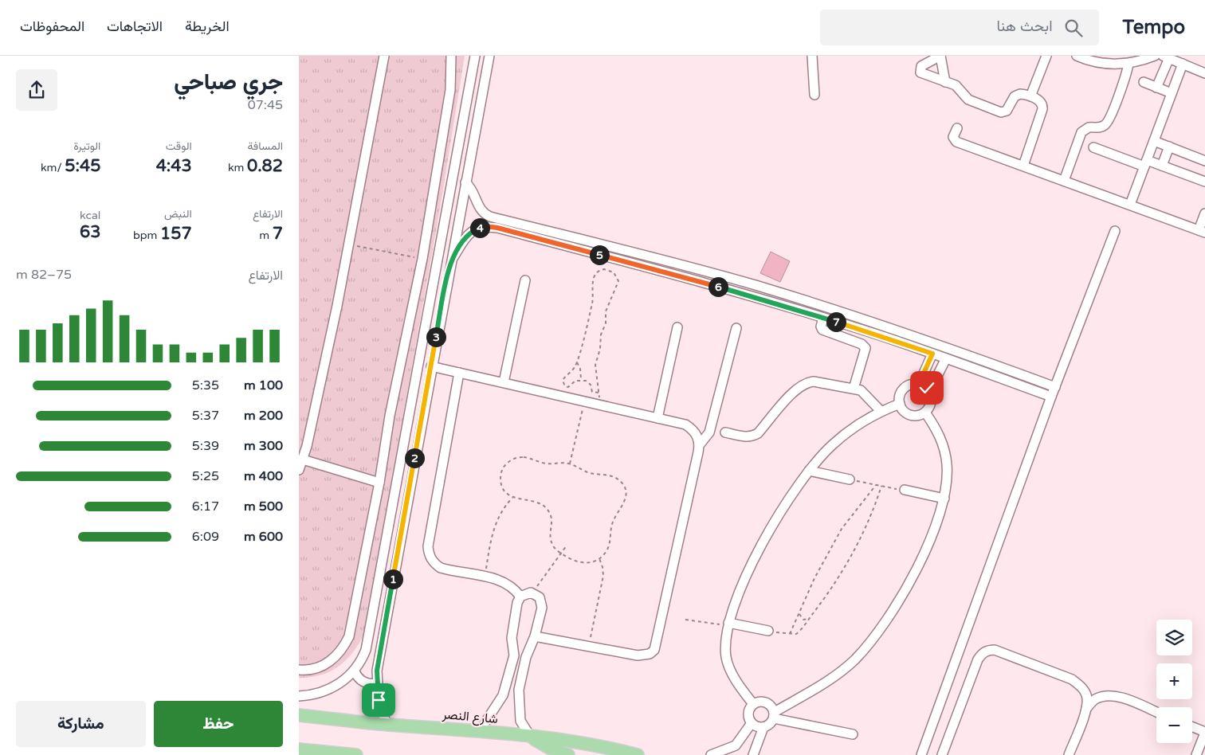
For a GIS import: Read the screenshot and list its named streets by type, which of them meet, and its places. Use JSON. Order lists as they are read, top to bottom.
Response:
{
  "streets": {
    "main road": ["شارع النصر"]
  },
  "page": {
    "header": "Tempo",
    "search": "ابحث هنا",
    "nav": ["الخريطة", "الاتجاهات", "المحفوظات"],
    "heading": ["جري صباحي", "07:45"],
    "stats": [
      ["المسافة", "0.82 km"],
      ["الوقت", "4:43"],
      ["الوتيرة", "5:45 /km"],
      ["الارتفاع", "7 m"],
      ["النبض", "157 bpm"],
      ["kcal", "63"]
    ],
    "pins": [
      "4",
      "5",
      "6",
      "7",
      "3",
      "2",
      "1"
    ],
    "chart": ["الارتفاع", "75–82 m"],
    "list": [
      {
        "name": "100 m",
        "note": "5:35"
      },
      {
        "name": "200 m",
        "note": "5:37"
      },
      {
        "name": "300 m",
        "note": "5:39"
      },
      {
        "name": "400 m",
        "note": "5:25"
      },
      {
        "name": "500 m",
        "note": "6:17"
      },
      {
        "name": "600 m",
        "note": "6:09"
      }
    ],
    "map_buttons": ["+", "−"],
    "buttons": ["حفظ", "مشاركة"]
  }
}
